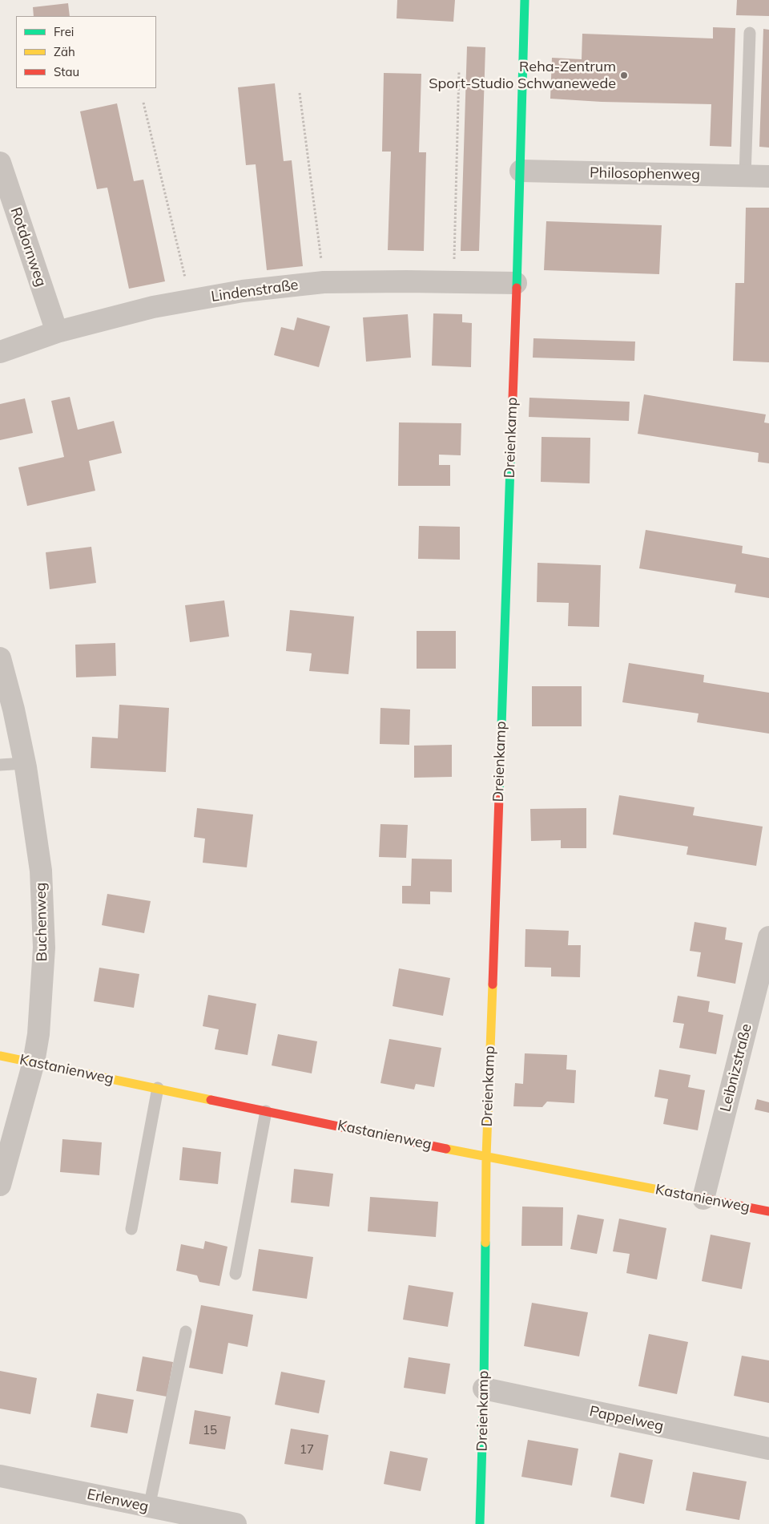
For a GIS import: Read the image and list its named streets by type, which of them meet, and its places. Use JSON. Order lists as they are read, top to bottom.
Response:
{
  "streets": {
    "street": [
      "Philosophenweg",
      "Rotdornweg",
      "Lindenstraße",
      "Dreienkamp",
      "Buchenweg",
      "Leibnizstraße",
      "Kastanienweg",
      "Pappelweg",
      "Erlenweg"
    ]
  },
  "crossings": [
    ["Philosophenweg", "Dreienkamp"],
    ["Rotdornweg", "Lindenstraße"],
    ["Lindenstraße", "Dreienkamp"],
    ["Dreienkamp", "Kastanienweg"],
    ["Dreienkamp", "Pappelweg"],
    ["Buchenweg", "Kastanienweg"],
    ["Leibnizstraße", "Kastanienweg"]
  ],
  "places": ["Reha-Zentrum Sport-Studio Schwanewede"],
  "house_numbers": ["15", "17"],
  "legend": ["Frei", "Zäh", "Stau"]
}
